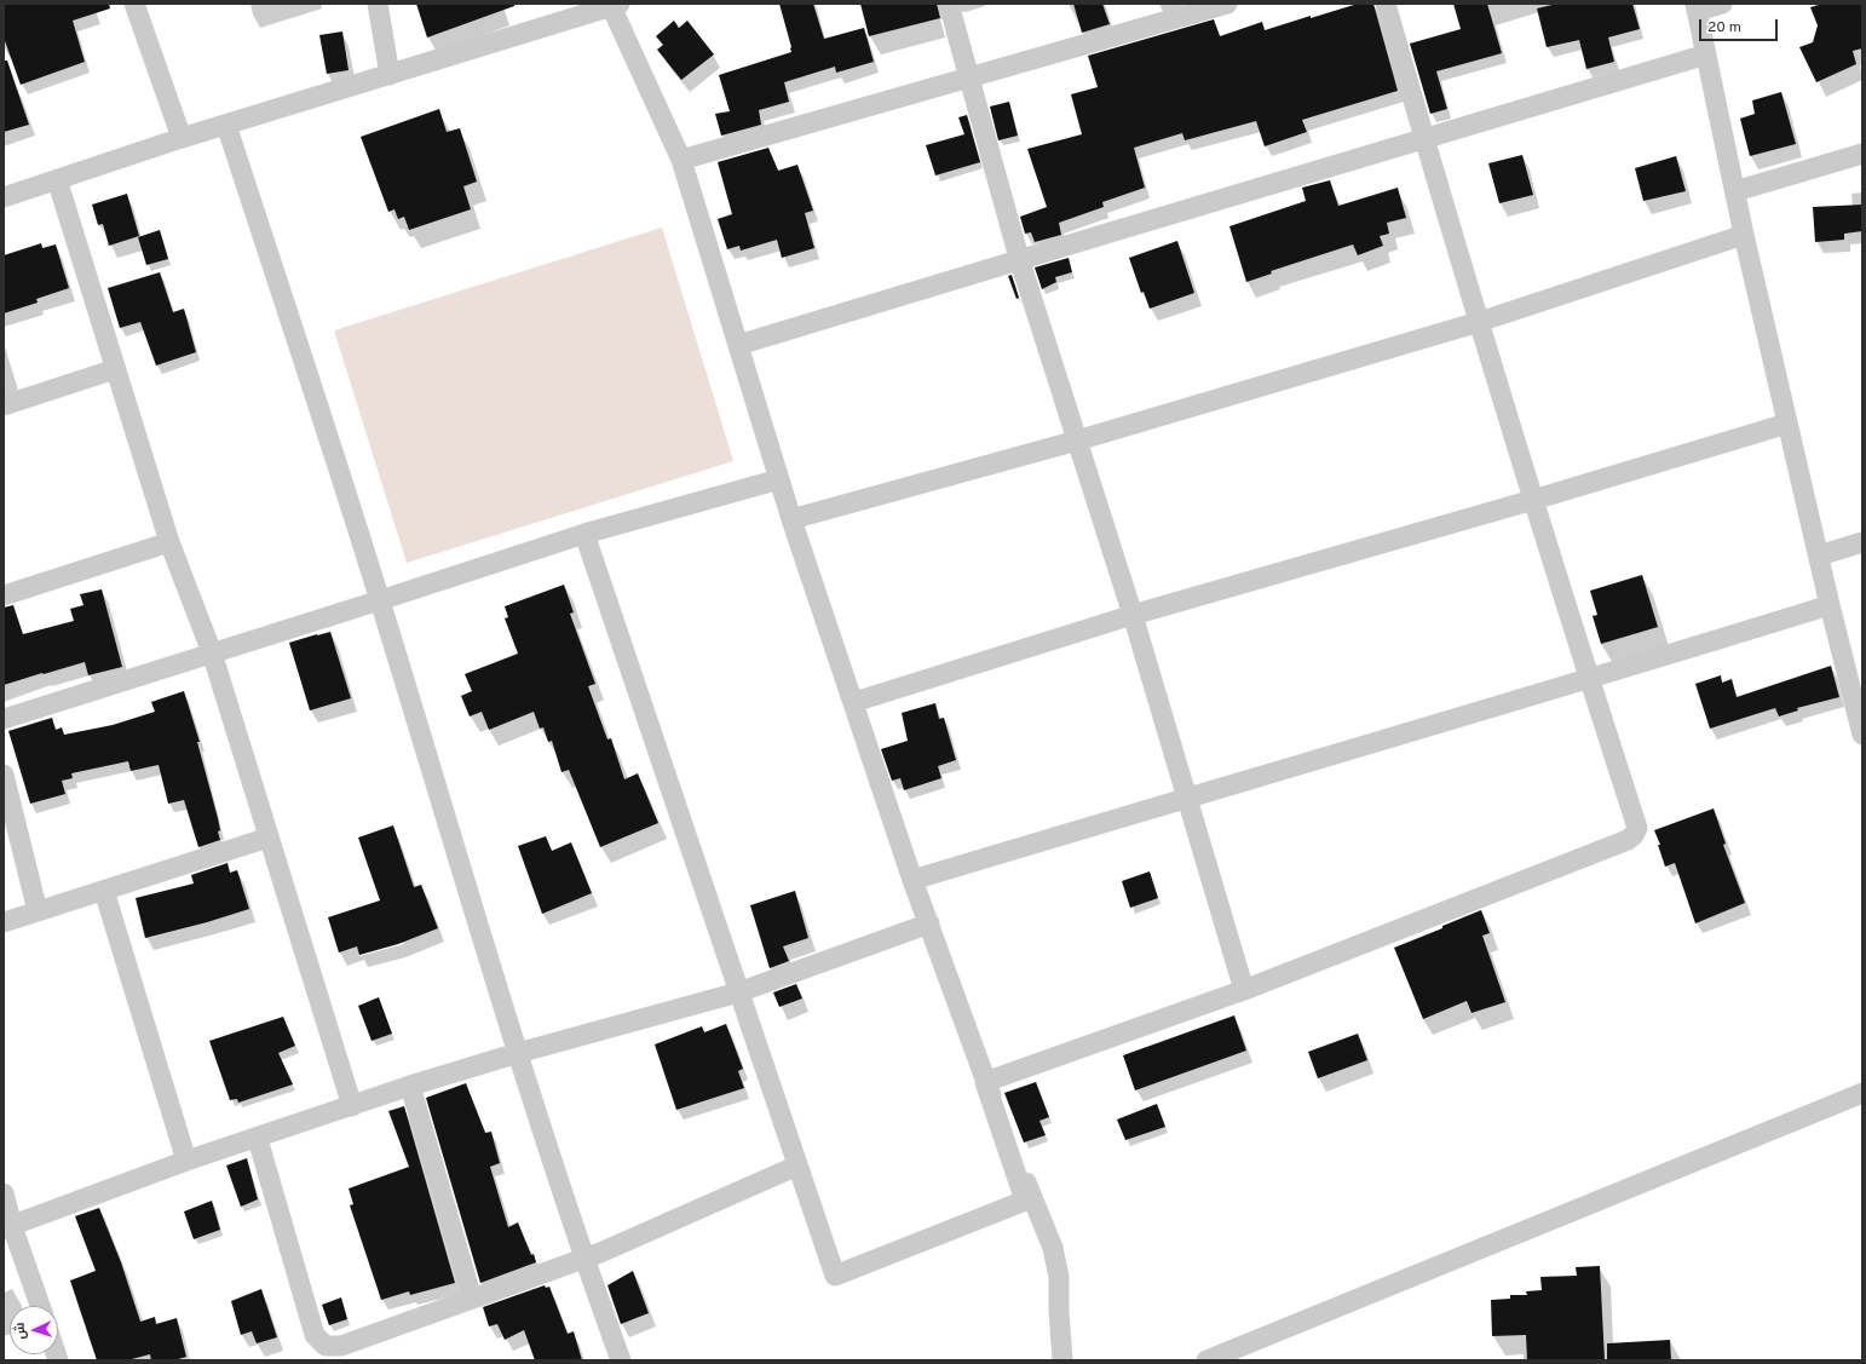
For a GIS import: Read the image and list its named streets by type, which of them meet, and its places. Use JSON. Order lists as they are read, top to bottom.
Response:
{
  "scale_bar": "20 m",
  "north": "left"
}
